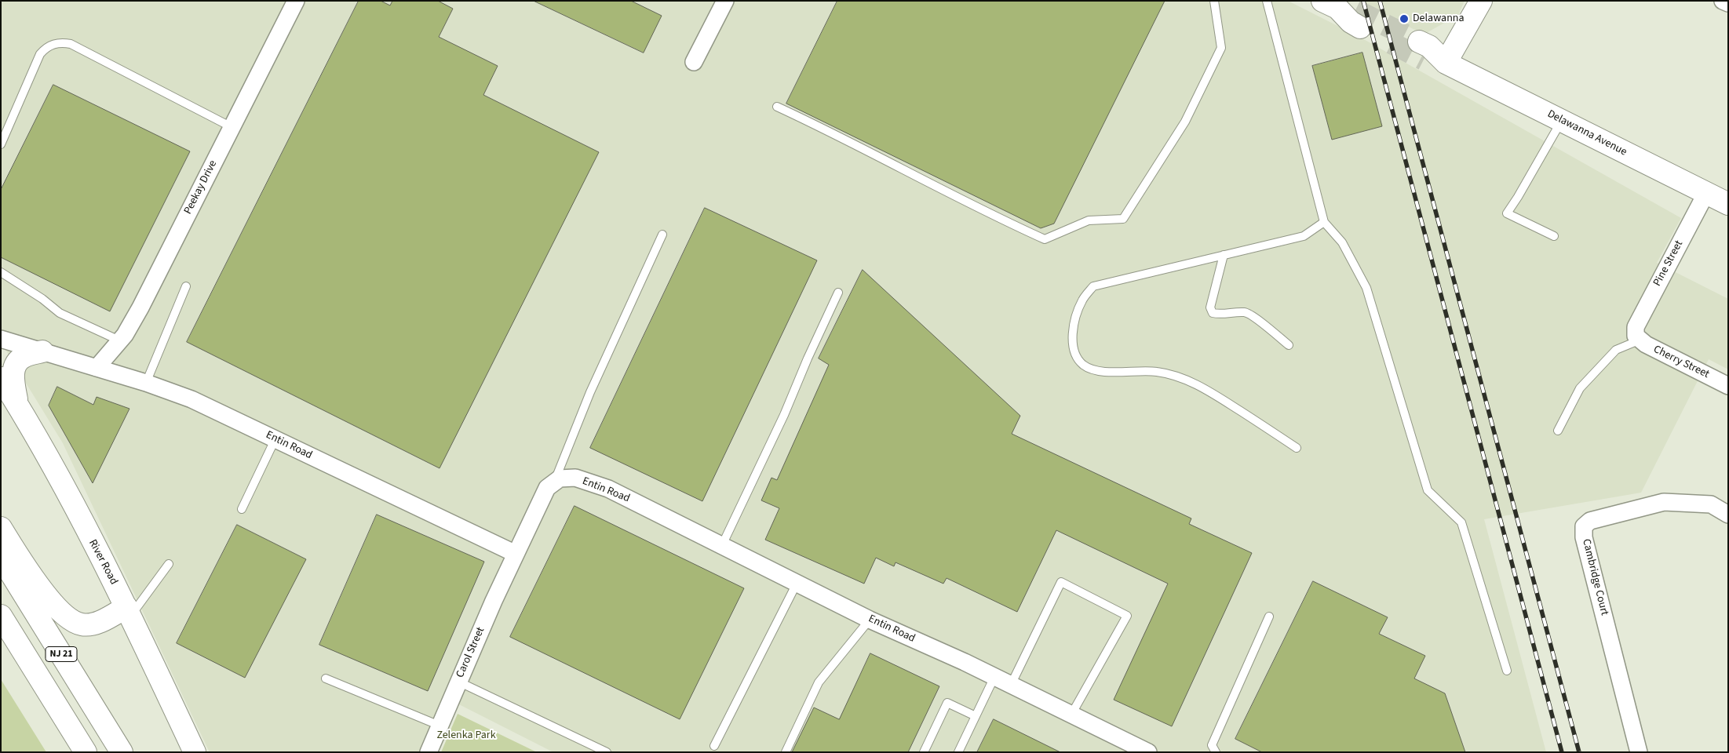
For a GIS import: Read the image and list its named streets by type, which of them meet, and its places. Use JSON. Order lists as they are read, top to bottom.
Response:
{
  "streets": {
    "main road": ["Delawanna Avenue", "River Road", "NJ 21"],
    "street": [
      "Peekay Drive",
      "Pine Street",
      "Cherry Street",
      "Entin Road",
      "Cambridge Court",
      "Carol Street"
    ]
  },
  "crossings": [
    ["Delawanna Avenue", "Pine Street"],
    ["Peekay Drive", "Entin Road"],
    ["Pine Street", "Cherry Street"],
    ["Entin Road", "Carol Street"]
  ],
  "parks": ["Zelenka Park"],
  "places": ["Delawanna"]
}
